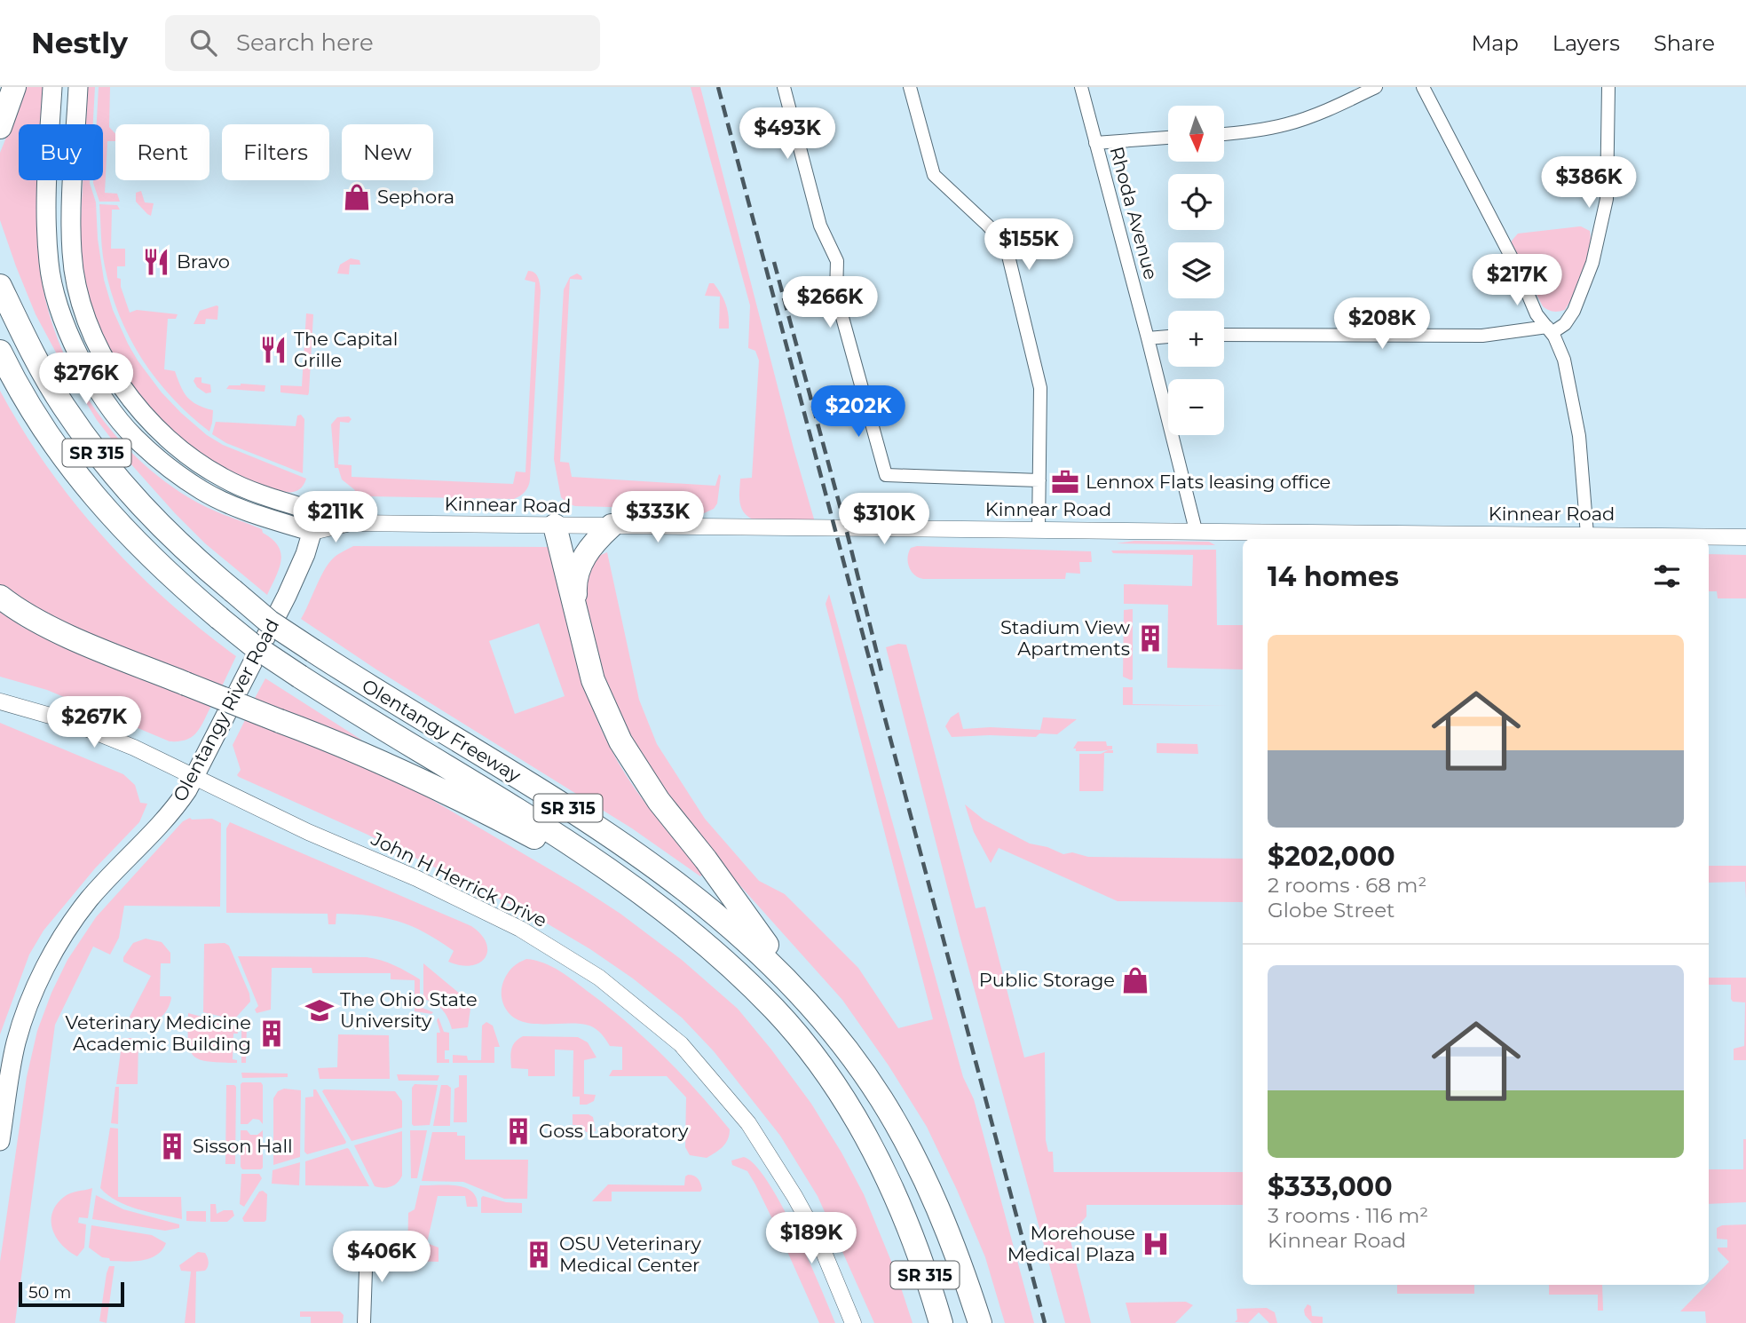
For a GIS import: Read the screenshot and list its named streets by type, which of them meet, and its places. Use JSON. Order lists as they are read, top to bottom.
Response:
{
  "streets": {
    "highway": ["SR 315", "Olentangy Freeway"],
    "main road": ["Olentangy River Road"],
    "street": ["Rhoda Avenue", "Kinnear Road", "John H Herrick Drive"]
  },
  "crossings": [
    ["Rhoda Avenue", "Kinnear Road"],
    ["Kinnear Road", "Olentangy River Road"],
    ["Olentangy River Road", "John H Herrick Drive"]
  ],
  "places": {
    "shop": ["Sephora", "Public Storage"],
    "restaurant": ["Bravo", "The Capital Grille"],
    "office": ["Lennox Flats leasing office"],
    "building": [
      "Stadium View Apartments",
      "Veterinary Medicine Academic Building",
      "Goss Laboratory",
      "Sisson Hall",
      "OSU Veterinary Medical Center"
    ],
    "school or university": ["The Ohio State University"],
    "hospital": ["Morehouse Medical Plaza"]
  },
  "scale_bar": "50 m",
  "north": "bottom",
  "page": {
    "header": "Nestly",
    "search": "Search here",
    "nav": ["Map", "Layers", "Share"],
    "map_buttons": ["+", "−"],
    "price": [
      "$493K",
      "$386K",
      "$155K",
      "$217K",
      "$266K",
      "$208K",
      "$276K",
      "$202K",
      "$211K",
      "$333K",
      "$310K",
      "$267K",
      "$189K",
      "$406K"
    ],
    "chip": [
      "Buy",
      "Rent",
      "Filters",
      "New"
    ],
    "heading": "14 homes",
    "list": [
      {
        "name": "$202,000",
        "note": "2 rooms · 68 m² · Globe Street"
      },
      {
        "name": "$333,000",
        "note": "3 rooms · 116 m² · Kinnear Road"
      }
    ],
    "scale": "50 m"
  }
}
